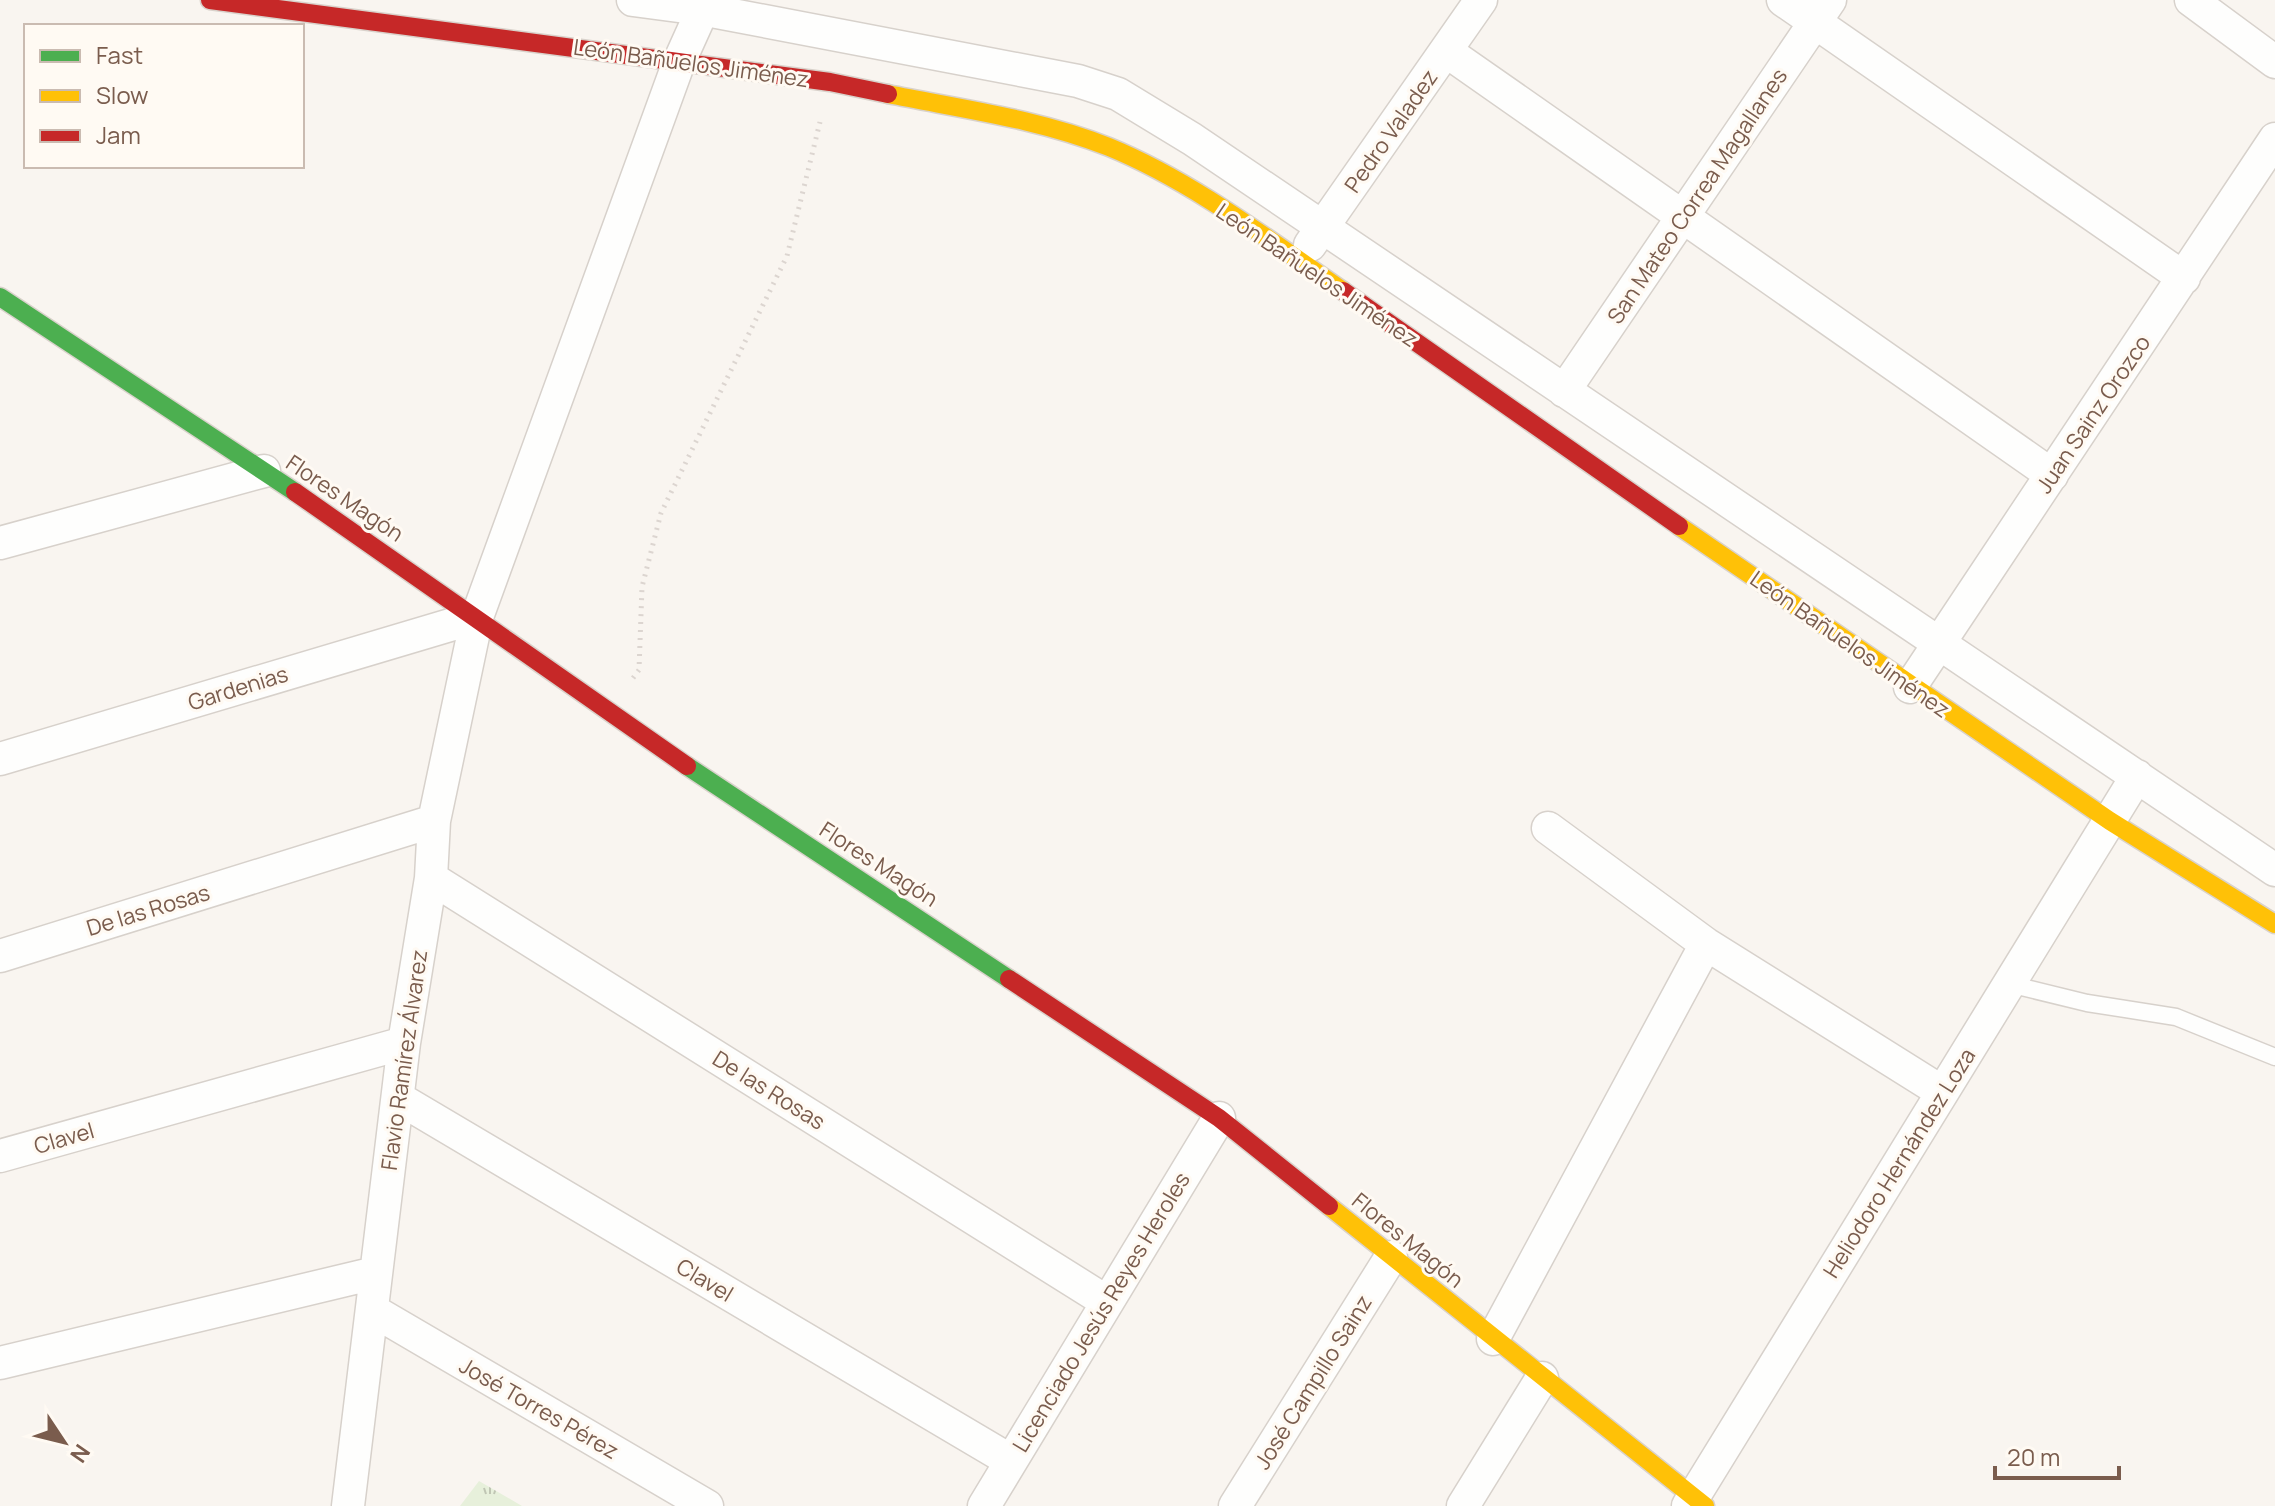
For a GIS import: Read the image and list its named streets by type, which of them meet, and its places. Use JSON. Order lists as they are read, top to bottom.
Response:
{
  "streets": {
    "street": [
      "León Bañuelos Jiménez",
      "Pedro Valadez",
      "San Mateo Correa Magallanes",
      "Juan Sainz Orozco",
      "Flores Magón",
      "Gardenias",
      "De las Rosas",
      "Flavio Ramírez Álvarez",
      "Clavel",
      "Heliodoro Hernández Loza",
      "Licenciado Jesús Reyes Heroles",
      "José Campillo Sainz",
      "José Torres Pérez"
    ]
  },
  "crossings": [
    ["León Bañuelos Jiménez", "Pedro Valadez"],
    ["León Bañuelos Jiménez", "San Mateo Correa Magallanes"],
    ["León Bañuelos Jiménez", "Juan Sainz Orozco"],
    ["León Bañuelos Jiménez", "Flavio Ramírez Álvarez"],
    ["León Bañuelos Jiménez", "Heliodoro Hernández Loza"],
    ["Flores Magón", "Gardenias"],
    ["Flores Magón", "Flavio Ramírez Álvarez"],
    ["Flores Magón", "Heliodoro Hernández Loza"],
    ["Flores Magón", "Licenciado Jesús Reyes Heroles"],
    ["Flores Magón", "José Campillo Sainz"],
    ["Gardenias", "Flavio Ramírez Álvarez"],
    ["De las Rosas", "Flavio Ramírez Álvarez"],
    ["De las Rosas", "Licenciado Jesús Reyes Heroles"],
    ["Flavio Ramírez Álvarez", "Clavel"],
    ["Flavio Ramírez Álvarez", "José Torres Pérez"],
    ["Clavel", "Licenciado Jesús Reyes Heroles"]
  ],
  "legend": ["Fast", "Slow", "Jam"],
  "scale_bar": "20 m",
  "north": "bottom right"
}
